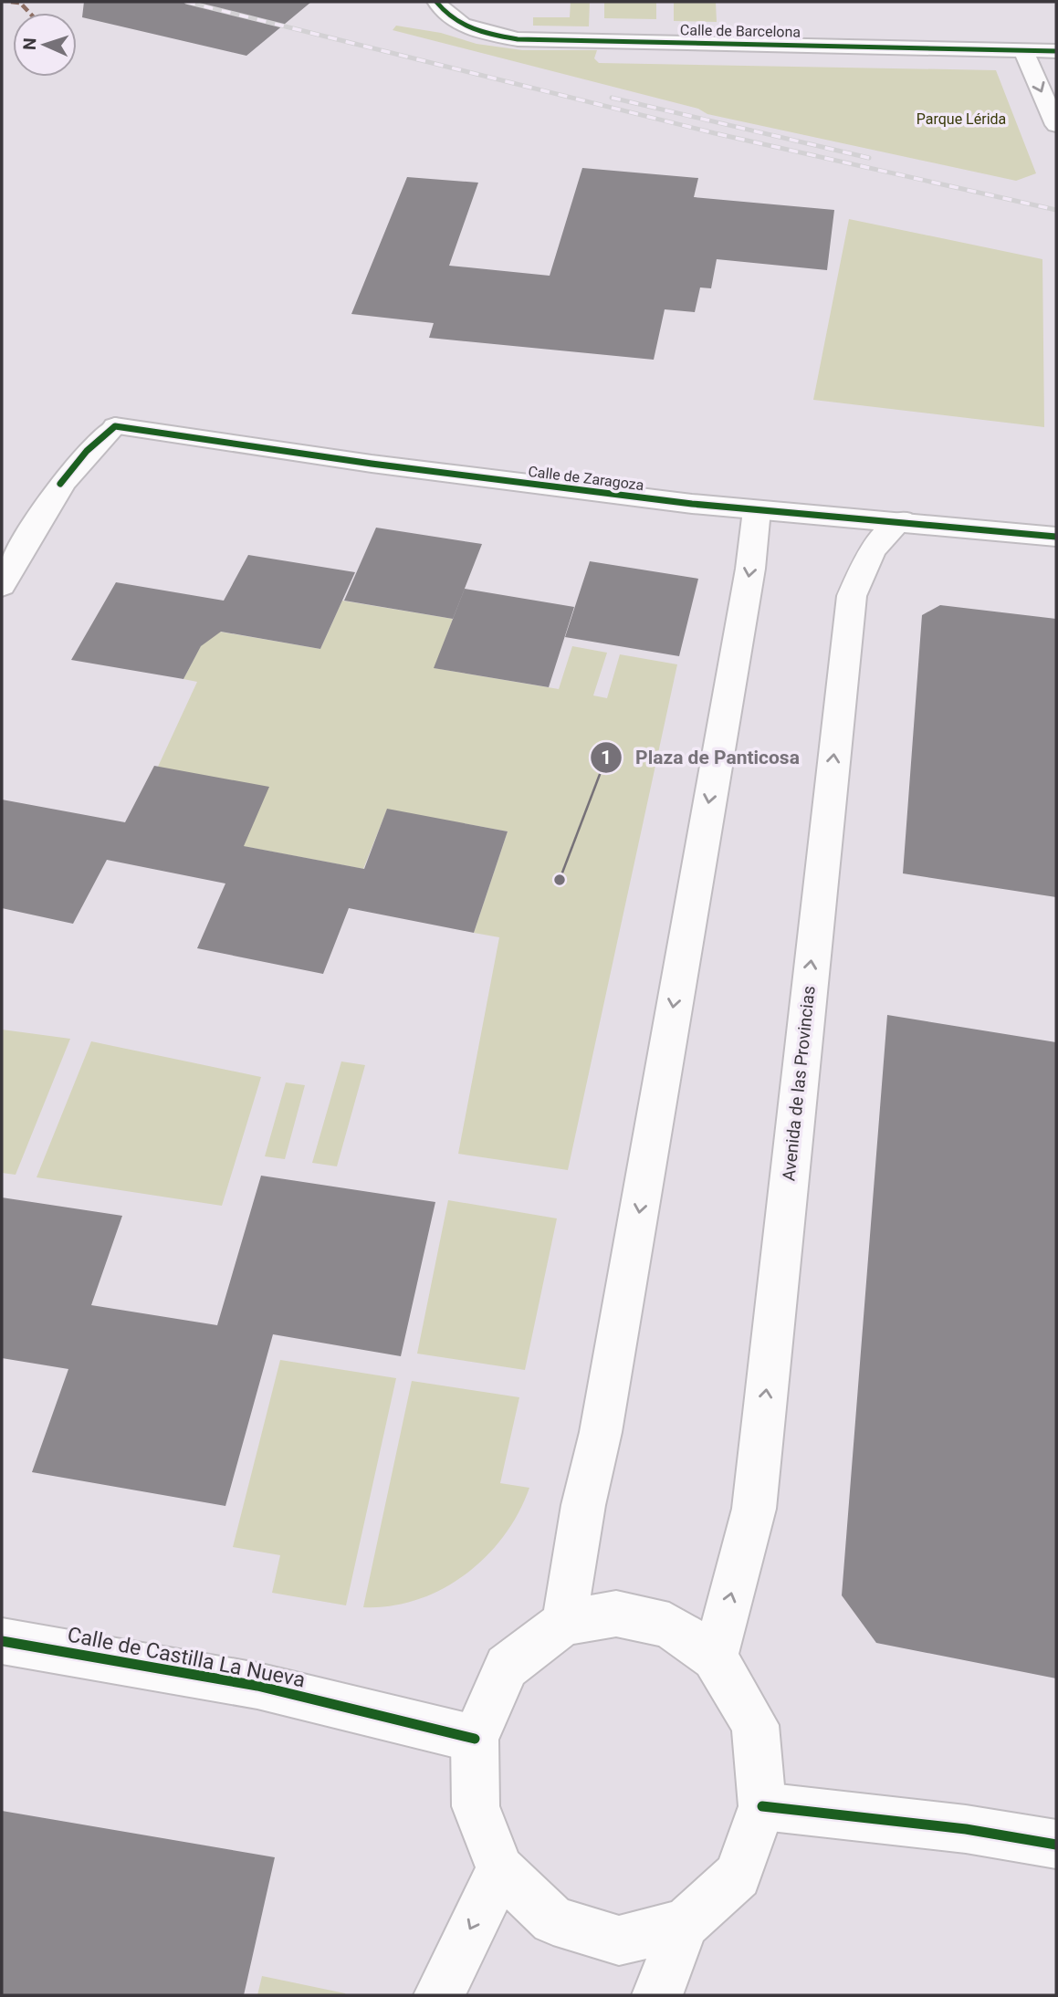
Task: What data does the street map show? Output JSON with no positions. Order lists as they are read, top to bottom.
{
  "streets": {
    "main road": [
      "Calle de Barcelona",
      "Calle de Zaragoza",
      "Avenida de las Provincias",
      "Calle de Castilla La Nueva"
    ]
  },
  "crossings": [
    ["Calle de Zaragoza", "Avenida de las Provincias"]
  ],
  "parks": ["Parque Lérida"],
  "places": ["Plaza de Panticosa"],
  "north": "left"
}
